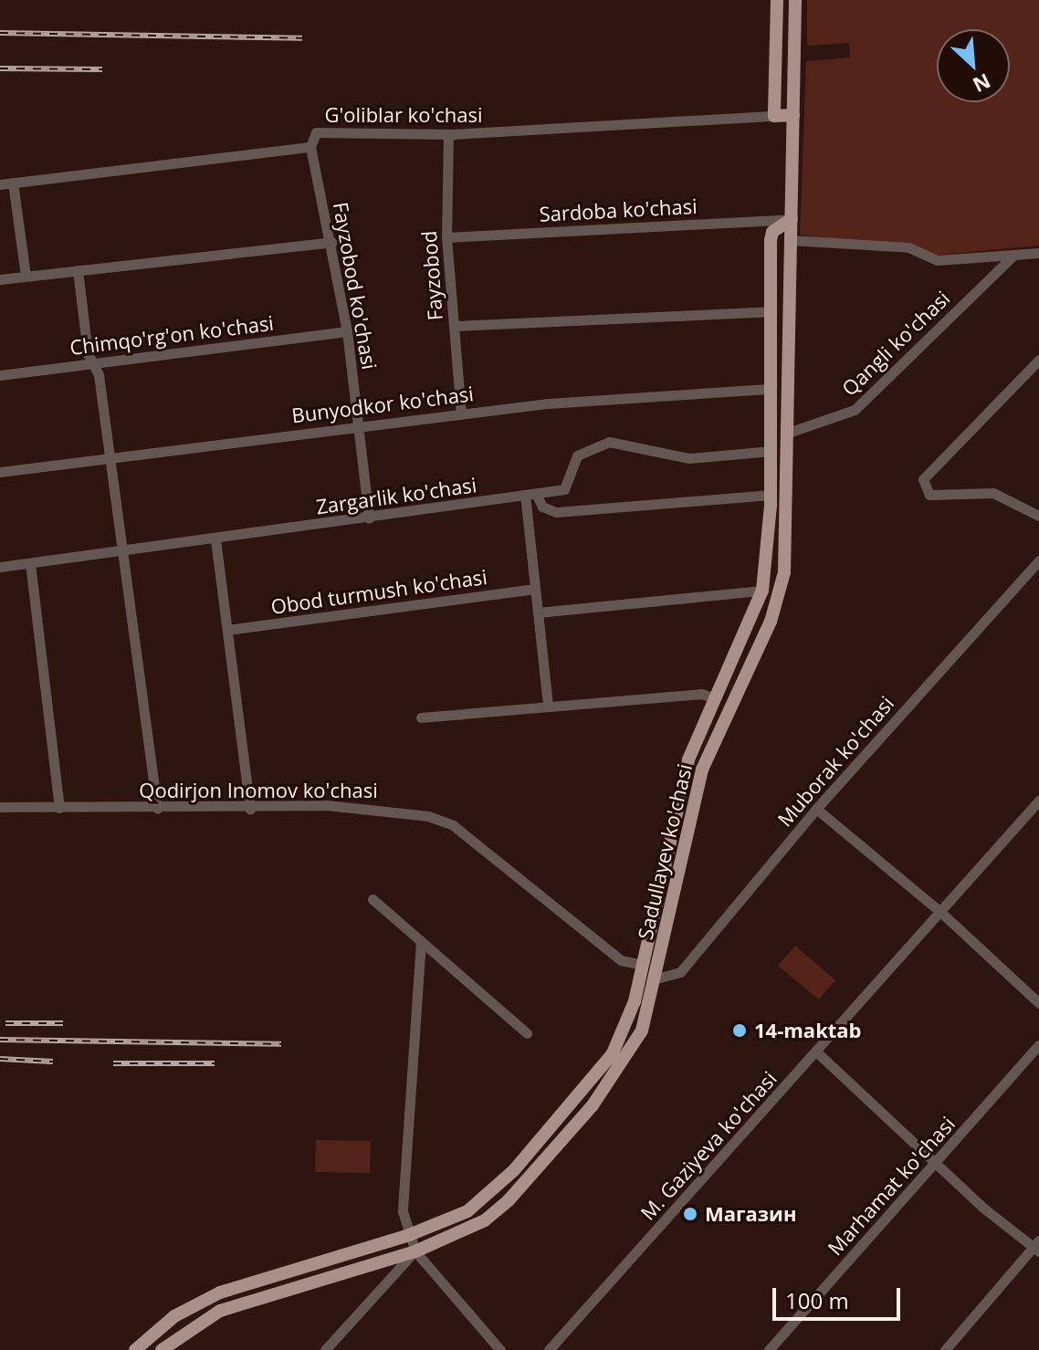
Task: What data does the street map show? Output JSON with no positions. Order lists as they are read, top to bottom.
{
  "streets": {
    "main road": ["Sadullayev ko'chasi"],
    "street": [
      "G'oliblar ko'chasi",
      "Sardoba ko'chasi",
      "Fayzobod",
      "Fayzobod ko'chasi",
      "Chimqo'rg'on ko'chasi",
      "Qangli ko'chasi",
      "Bunyodkor ko'chasi",
      "Zargarlik ko'chasi",
      "Obod turmush ko'chasi",
      "Muborak ko'chasi",
      "Qodirjon Inomov ko'chasi",
      "M. Gaziyeva ko'chasi",
      "Marhamat ko'chasi"
    ]
  },
  "crossings": [
    ["G'oliblar ko'chasi", "Fayzobod"],
    ["G'oliblar ko'chasi", "Fayzobod ko'chasi"],
    ["Sardoba ko'chasi", "Fayzobod"],
    ["Sardoba ko'chasi", "Sadullayev ko'chasi"],
    ["Fayzobod", "Bunyodkor ko'chasi"],
    ["Fayzobod ko'chasi", "Chimqo'rg'on ko'chasi"],
    ["Fayzobod ko'chasi", "Bunyodkor ko'chasi"],
    ["Fayzobod ko'chasi", "Zargarlik ko'chasi"],
    ["Qangli ko'chasi", "Sadullayev ko'chasi"],
    ["Muborak ko'chasi", "Sadullayev ko'chasi"]
  ],
  "places": ["14-maktab", "Магазин"],
  "scale_bar": "100 m",
  "north": "bottom right"
}
